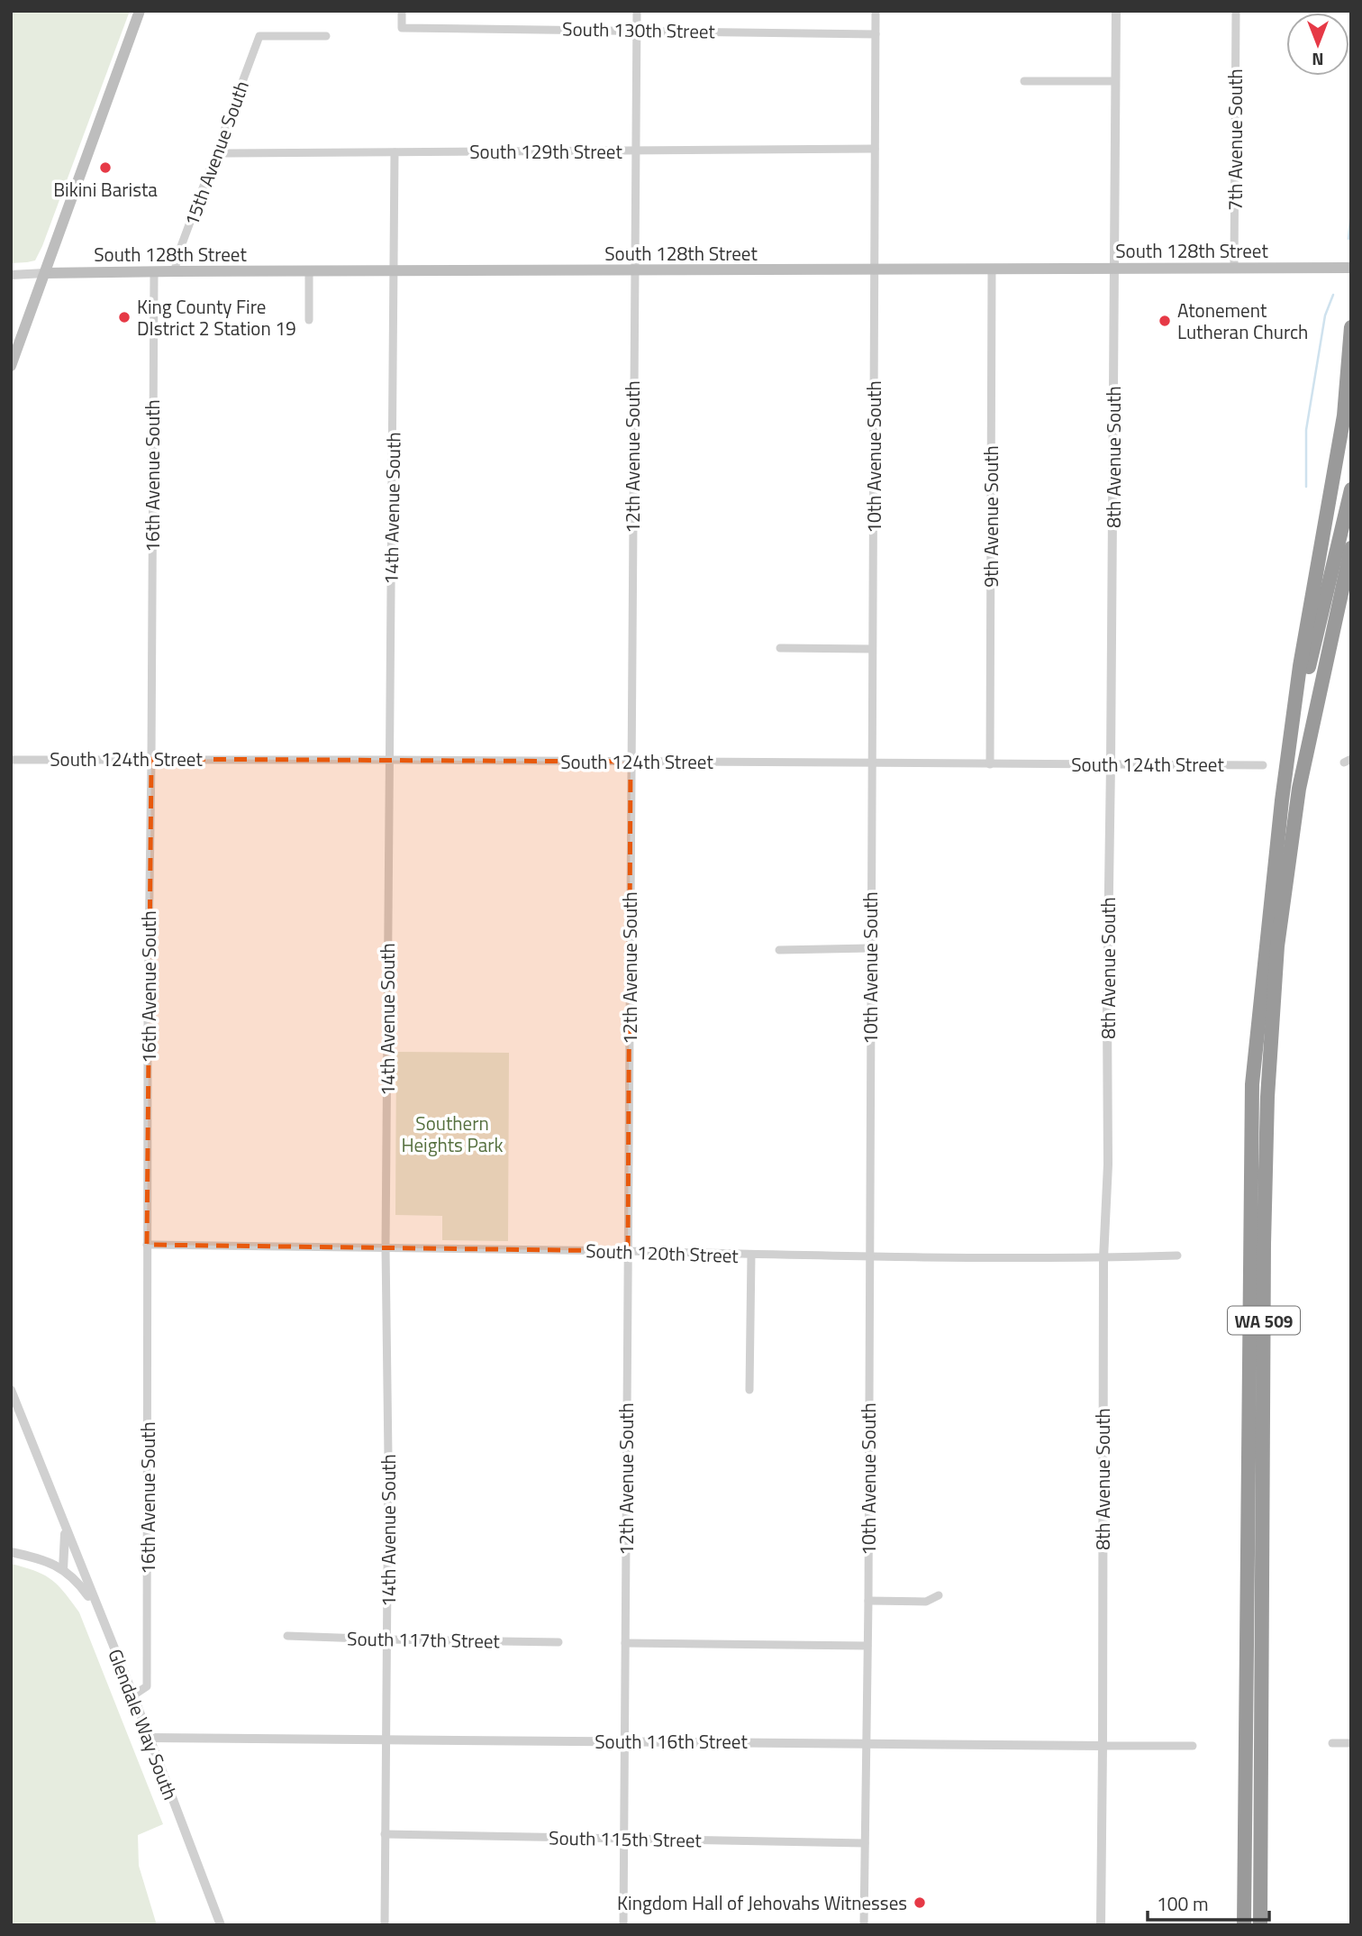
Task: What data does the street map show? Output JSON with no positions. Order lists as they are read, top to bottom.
{
  "streets": {
    "highway": ["WA 509"],
    "main road": ["South 128th Street"],
    "street": [
      "South 130th Street",
      "7th Avenue South",
      "South 129th Street",
      "15th Avenue South",
      "12th Avenue South",
      "10th Avenue South",
      "8th Avenue South",
      "16th Avenue South",
      "14th Avenue South",
      "9th Avenue South",
      "South 124th Street",
      "South 120th Street",
      "South 117th Street",
      "Glendale Way South",
      "South 116th Street",
      "South 115th Street"
    ]
  },
  "crossings": [
    ["South 130th Street", "12th Avenue South"],
    ["South 130th Street", "10th Avenue South"],
    ["7th Avenue South", "South 128th Street"],
    ["South 129th Street", "15th Avenue South"],
    ["South 129th Street", "12th Avenue South"],
    ["South 129th Street", "10th Avenue South"],
    ["South 129th Street", "14th Avenue South"],
    ["15th Avenue South", "South 128th Street"],
    ["South 128th Street", "12th Avenue South"],
    ["South 128th Street", "10th Avenue South"],
    ["South 128th Street", "8th Avenue South"],
    ["South 128th Street", "16th Avenue South"],
    ["South 128th Street", "14th Avenue South"],
    ["South 128th Street", "9th Avenue South"],
    ["12th Avenue South", "South 124th Street"],
    ["12th Avenue South", "South 120th Street"],
    ["12th Avenue South", "South 116th Street"],
    ["12th Avenue South", "South 115th Street"],
    ["10th Avenue South", "South 124th Street"],
    ["10th Avenue South", "South 120th Street"],
    ["10th Avenue South", "South 116th Street"],
    ["10th Avenue South", "South 115th Street"],
    ["8th Avenue South", "South 124th Street"],
    ["8th Avenue South", "South 120th Street"],
    ["8th Avenue South", "South 116th Street"],
    ["16th Avenue South", "South 124th Street"],
    ["16th Avenue South", "South 120th Street"],
    ["16th Avenue South", "Glendale Way South"],
    ["14th Avenue South", "South 124th Street"],
    ["14th Avenue South", "South 120th Street"],
    ["14th Avenue South", "South 117th Street"],
    ["14th Avenue South", "South 116th Street"],
    ["14th Avenue South", "South 115th Street"],
    ["9th Avenue South", "South 124th Street"],
    ["Glendale Way South", "South 116th Street"]
  ],
  "parks": ["Southern Heights Park"],
  "places": [
    "Bikini Barista",
    "King County Fire DIstrict 2 Station 19",
    "Atonement Lutheran Church",
    "Kingdom Hall of Jehovahs Witnesses"
  ],
  "scale_bar": "100 m",
  "north": "bottom"
}
